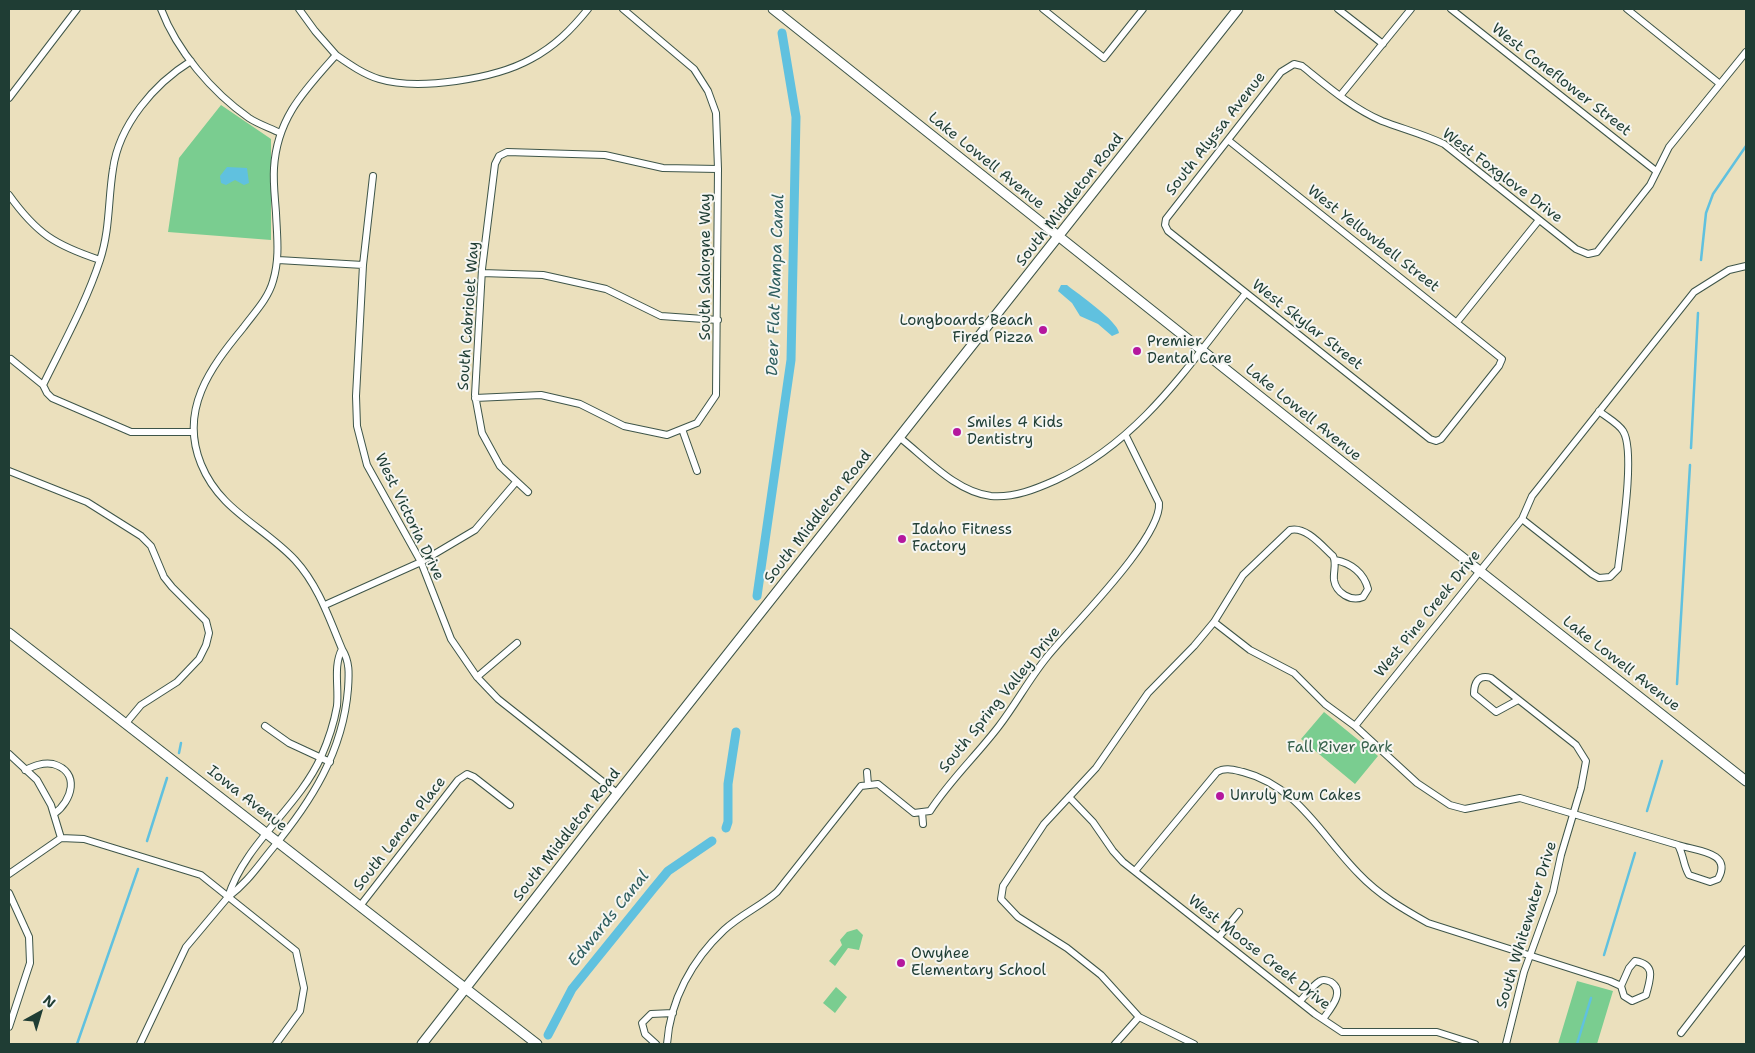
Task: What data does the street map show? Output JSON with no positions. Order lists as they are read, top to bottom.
{
  "streets": {
    "main road": ["Lake Lowell Avenue", "South Middleton Road", "Iowa Avenue"],
    "street": [
      "West Coneflower Street",
      "South Alyssa Avenue",
      "West Foxglove Drive",
      "West Yellowbell Street",
      "South Salorgne Way",
      "South Cabriolet Way",
      "West Skylar Street",
      "West Victoria Drive",
      "West Pine Creek Drive",
      "South Spring Valley Drive",
      "South Lenora Place",
      "South Whitewater Drive",
      "West Moose Creek Drive"
    ]
  },
  "crossings": [
    ["West Coneflower Street", "West Foxglove Drive"],
    ["South Alyssa Avenue", "West Foxglove Drive"],
    ["South Alyssa Avenue", "West Yellowbell Street"],
    ["South Alyssa Avenue", "West Skylar Street"],
    ["Lake Lowell Avenue", "South Middleton Road"],
    ["Lake Lowell Avenue", "West Pine Creek Drive"],
    ["South Middleton Road", "West Victoria Drive"],
    ["South Middleton Road", "Iowa Avenue"],
    ["West Yellowbell Street", "West Skylar Street"],
    ["South Salorgne Way", "South Cabriolet Way"],
    ["Iowa Avenue", "South Lenora Place"]
  ],
  "water": ["Deer Flat Nampa Canal", "Edwards Canal"],
  "parks": ["Fall River Park"],
  "places": [
    "Longboards Beach Fired Pizza",
    "Premier Dental Care",
    "Smiles 4 Kids Dentistry",
    "Idaho Fitness Factory",
    "Unruly Rum Cakes",
    "Owyhee Elementary School"
  ],
  "north": "top right"
}
